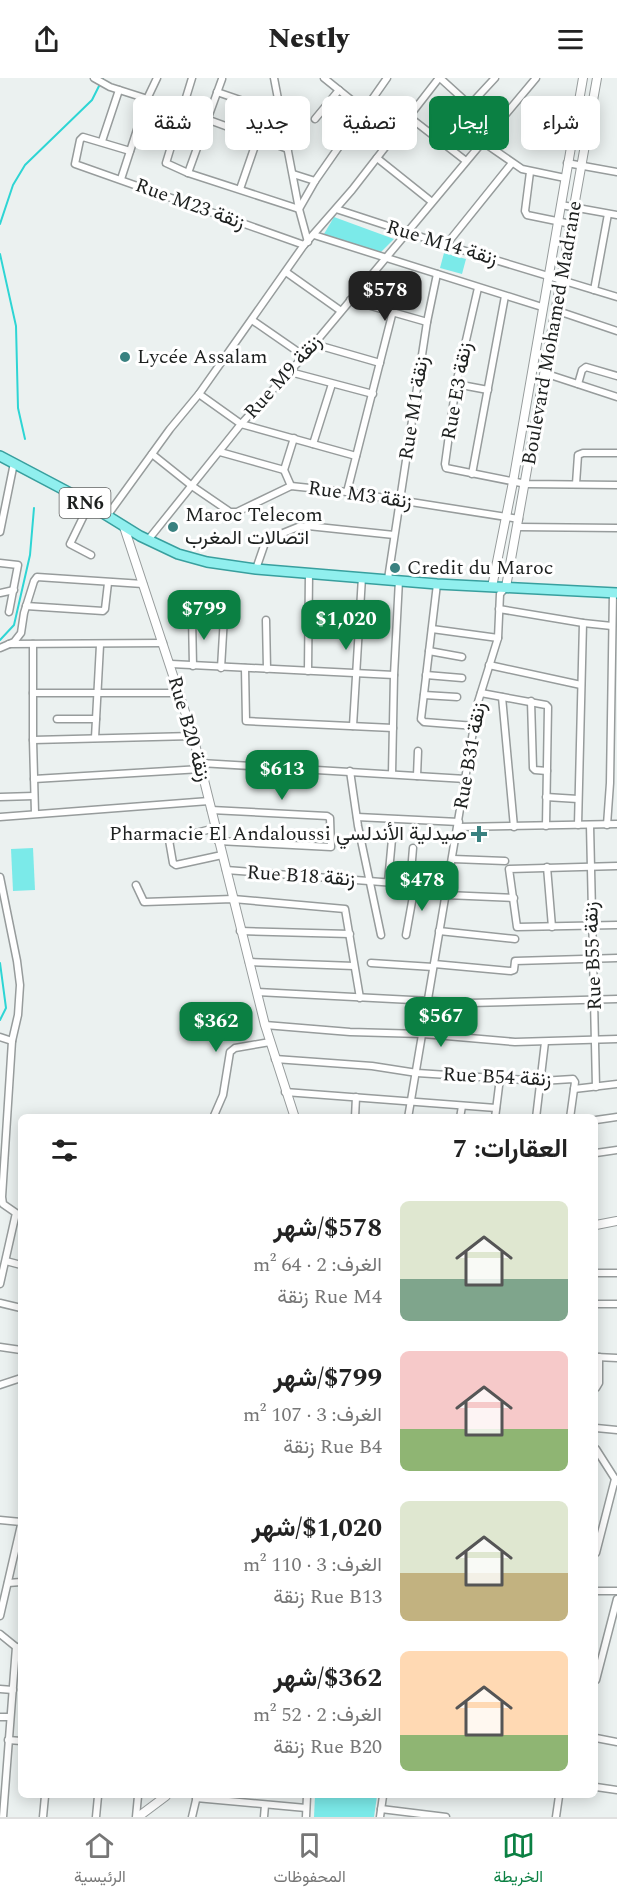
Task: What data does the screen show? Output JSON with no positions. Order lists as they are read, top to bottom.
{
  "streets": {
    "main road": ["RN6"],
    "street": [
      "Rue M23 زنقة",
      "Rue M14 زنقة",
      "Boulevard Mohamed Madrane",
      "Rue M9 زنقة",
      "Rue E3 زنقة",
      "Rue M1 زنقة",
      "Rue M3 زنقة",
      "Rue B20 زنقة",
      "Rue B31 زنقة",
      "Rue B18 زنقة",
      "Rue B55 زنقة",
      "Rue B54 زنقة"
    ]
  },
  "crossings": [
    ["Rue M14 زنقة", "Boulevard Mohamed Madrane"],
    ["Rue M14 زنقة", "Rue M9 زنقة"],
    ["Boulevard Mohamed Madrane", "Rue E3 زنقة"],
    ["Boulevard Mohamed Madrane", "Rue M3 زنقة"],
    ["Boulevard Mohamed Madrane", "RN6"],
    ["Boulevard Mohamed Madrane", "Rue B31 زنقة"],
    ["Rue M9 زنقة", "Rue M3 زنقة"],
    ["Rue M9 زنقة", "RN6"],
    ["Rue M1 زنقة", "Rue M3 زنقة"],
    ["Rue M1 زنقة", "RN6"],
    ["RN6", "Rue B20 زنقة"],
    ["RN6", "Rue B31 زنقة"],
    ["Rue B20 زنقة", "Rue B18 زنقة"],
    ["Rue B20 زنقة", "Rue B54 زنقة"],
    ["Rue B31 زنقة", "Rue B18 زنقة"],
    ["Rue B31 زنقة", "Rue B54 زنقة"],
    ["Rue B55 زنقة", "Rue B54 زنقة"]
  ],
  "places": {
    "other": ["Lycée Assalam", "Maroc Telecom اتصالات المغرب", "Credit du Maroc"],
    "health": ["Pharmacie El Andaloussi صيدلية الأندلسي"]
  },
  "page": {
    "header": "Nestly",
    "chip": [
      "شراء",
      "إيجار",
      "تصفية",
      "جديد",
      "شقة"
    ],
    "price": [
      "$578",
      "$799",
      "$1,020",
      "$613",
      "$478",
      "$567",
      "$362"
    ],
    "heading": "العقارات: 7",
    "list": [
      {
        "name": "$578/شهر",
        "note": "الغرف: 2 · 64 m² · Rue M4 زنقة"
      },
      {
        "name": "$799/شهر",
        "note": "الغرف: 3 · 107 m² · Rue B4 زنقة"
      },
      {
        "name": "$1,020/شهر",
        "note": "الغرف: 3 · 110 m² · Rue B13 زنقة"
      },
      {
        "name": "$362/شهر",
        "note": "الغرف: 2 · 52 m² · Rue B20 زنقة"
      }
    ],
    "tabs": ["الخريطة", "المحفوظات", "الرئيسية"]
  }
}
